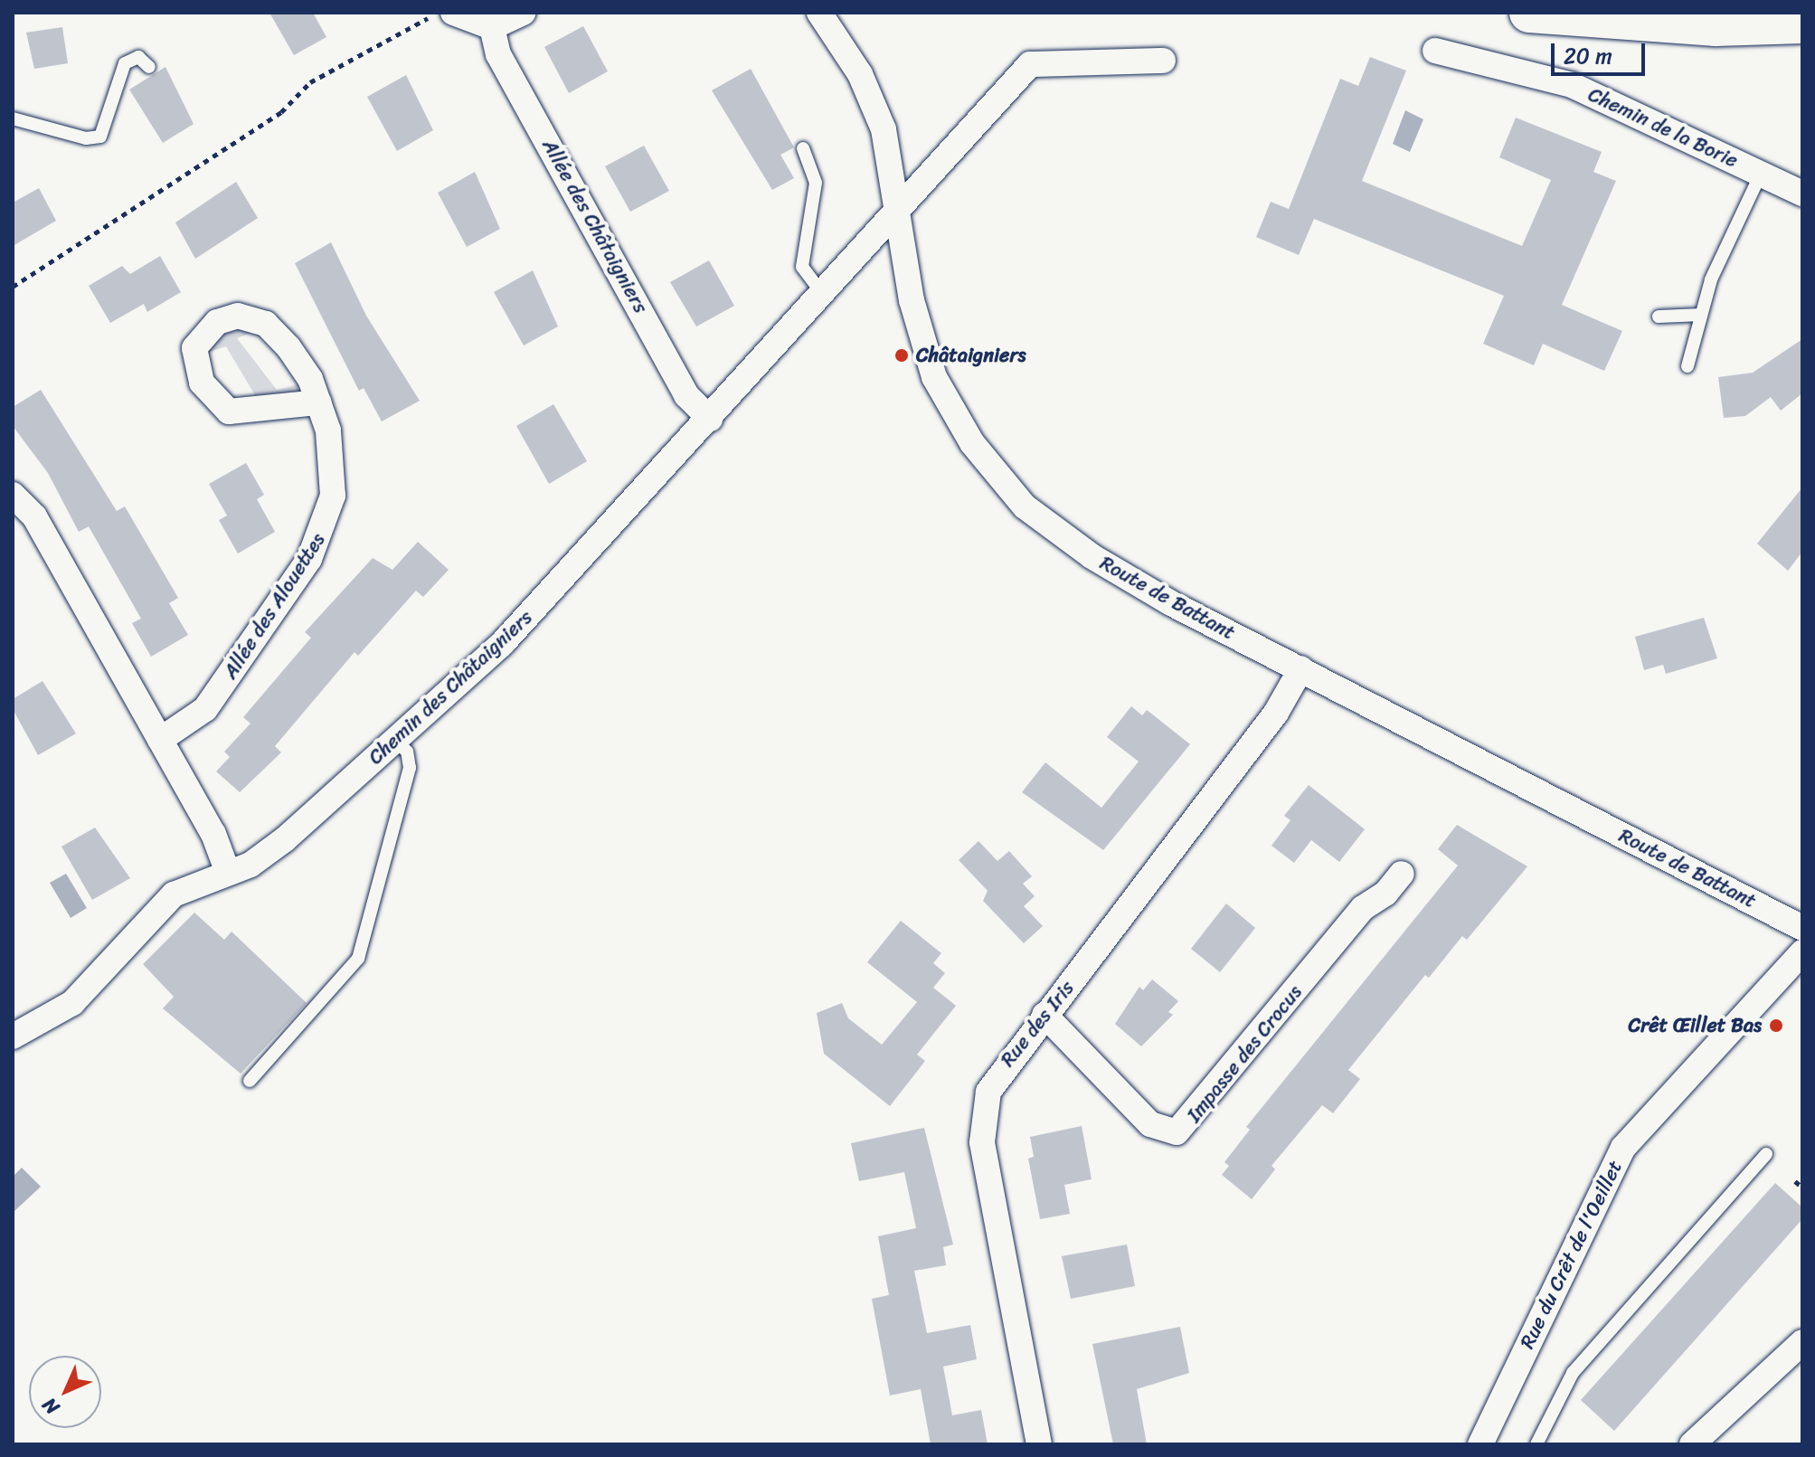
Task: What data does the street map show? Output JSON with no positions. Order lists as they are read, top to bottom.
{
  "streets": {
    "street": [
      "Chemin de la Borie",
      "Allée des Châtaigniers",
      "Route de Battant",
      "Allée des Alouettes",
      "Chemin des Châtaigniers",
      "Rue des Iris",
      "Impasse des Crocus",
      "Rue du Crêt de l'Oeillet"
    ]
  },
  "crossings": [
    ["Allée des Châtaigniers", "Chemin des Châtaigniers"],
    ["Route de Battant", "Chemin des Châtaigniers"],
    ["Route de Battant", "Rue des Iris"],
    ["Rue des Iris", "Impasse des Crocus"]
  ],
  "places": ["Châtaigniers", "Crêt Œillet Bas"],
  "scale_bar": "20 m",
  "north": "bottom left"
}
